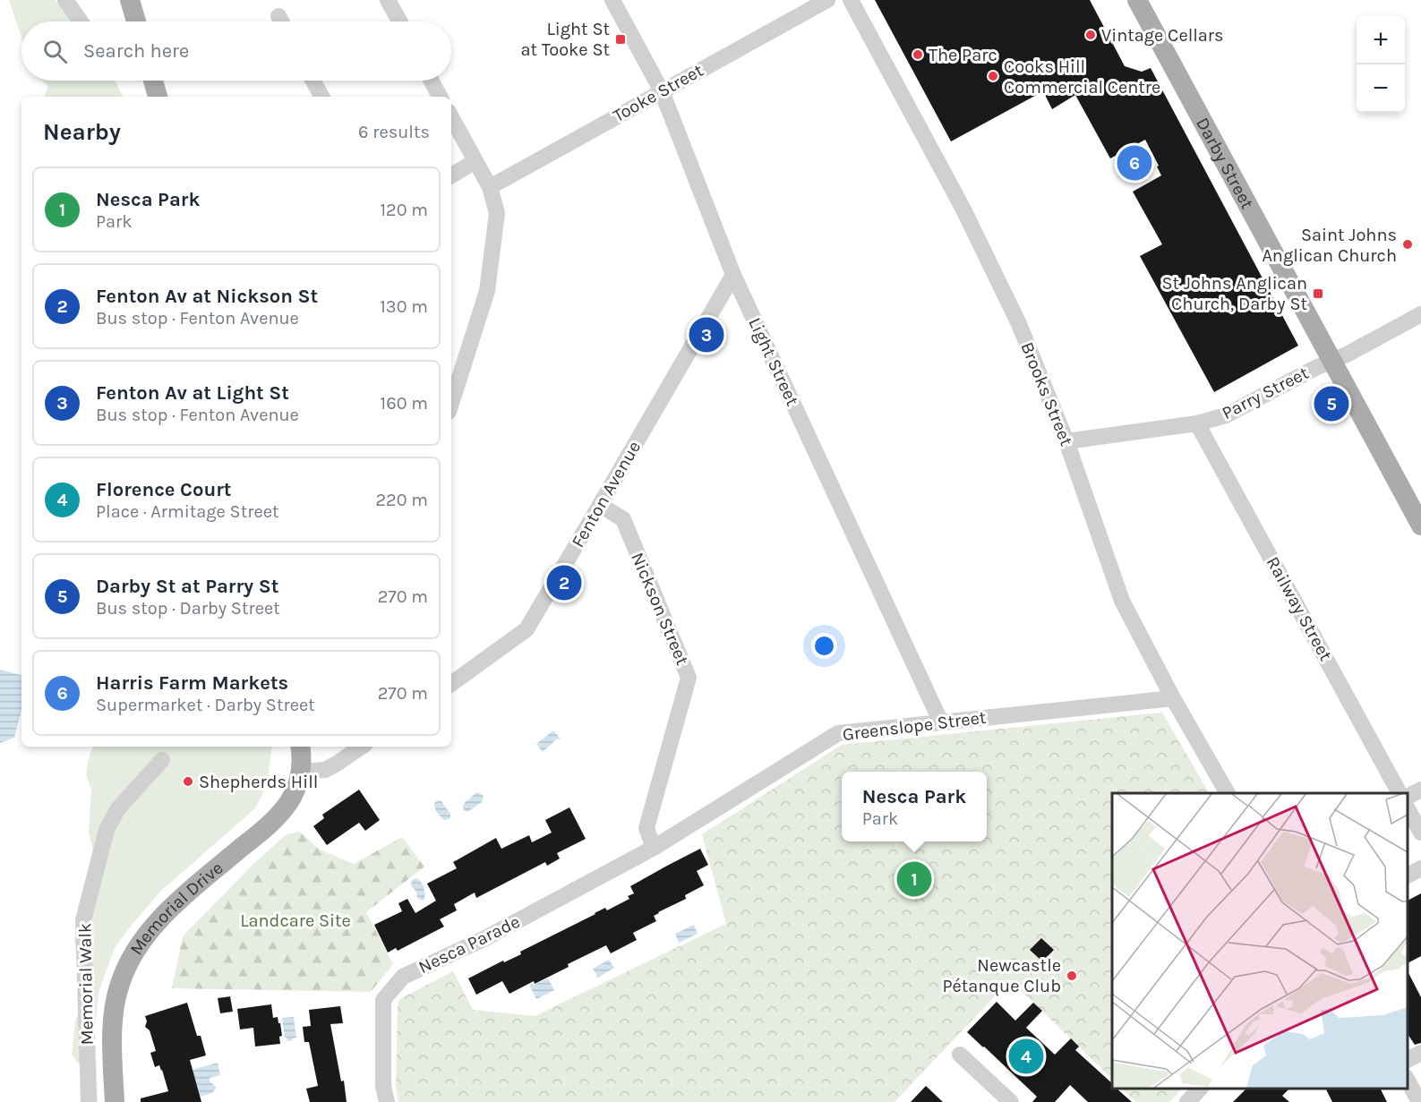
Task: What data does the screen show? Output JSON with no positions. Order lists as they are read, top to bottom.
{
  "streets": {
    "main road": ["Darby Street", "Memorial Drive"],
    "street": [
      "Tooke Street",
      "Light Street",
      "Parry Street",
      "Brooks Street",
      "Fenton Avenue",
      "Nickson Street",
      "Railway Street",
      "Greenslope Street",
      "Nesca Parade",
      "Memorial Walk"
    ]
  },
  "crossings": [
    ["Tooke Street", "Light Street"],
    ["Darby Street", "Parry Street"],
    ["Light Street", "Fenton Avenue"],
    ["Light Street", "Greenslope Street"],
    ["Parry Street", "Brooks Street"],
    ["Parry Street", "Railway Street"],
    ["Brooks Street", "Greenslope Street"],
    ["Fenton Avenue", "Nickson Street"],
    ["Nickson Street", "Greenslope Street"],
    ["Nickson Street", "Nesca Parade"],
    ["Greenslope Street", "Nesca Parade"]
  ],
  "parks": ["Landcare Site"],
  "places": {
    "other": [
      "Vintage Cellars",
      "The Parc",
      "Cooks Hill Commercial Centre",
      "Saint Johns Anglican Church",
      "Shepherds Hill",
      "Newcastle Pétanque Club"
    ],
    "transit": ["Light St at Tooke St", "St Johns Anglican Church, Darby St"]
  },
  "page": {
    "map_buttons": ["+", "−"],
    "search": "Search here",
    "heading": ["Nearby", "6 results"],
    "pins": [
      "6",
      "3",
      "5",
      "2",
      "1",
      "4"
    ],
    "list": [
      {
        "mark": "1",
        "name": "Nesca Park",
        "note": "Park",
        "value": "120 m"
      },
      {
        "mark": "2",
        "name": "Fenton Av at Nickson St",
        "note": "Bus stop · Fenton Avenue",
        "value": "130 m"
      },
      {
        "mark": "3",
        "name": "Fenton Av at Light St",
        "note": "Bus stop · Fenton Avenue",
        "value": "160 m"
      },
      {
        "mark": "4",
        "name": "Florence Court",
        "note": "Place · Armitage Street",
        "value": "220 m"
      },
      {
        "mark": "5",
        "name": "Darby St at Parry St",
        "note": "Bus stop · Darby Street",
        "value": "270 m"
      },
      {
        "mark": "6",
        "name": "Harris Farm Markets",
        "note": "Supermarket · Darby Street",
        "value": "270 m"
      }
    ],
    "popup": ["Nesca Park", "Park"]
  }
}
